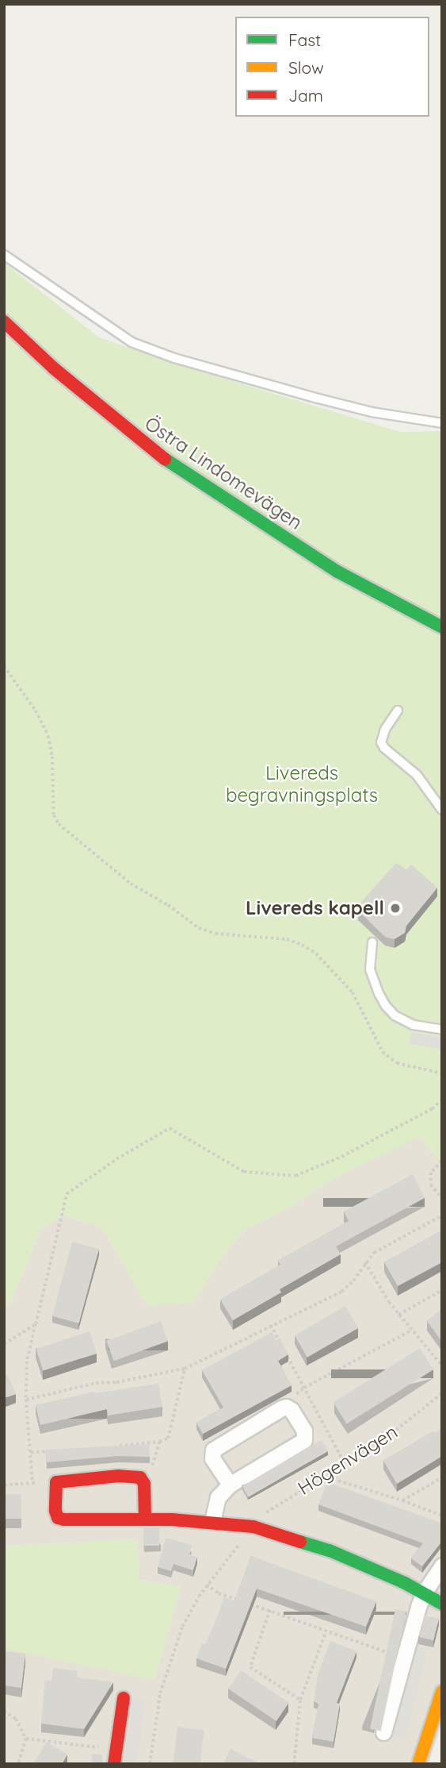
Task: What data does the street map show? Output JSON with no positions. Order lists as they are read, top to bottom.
{
  "streets": {
    "street": ["Östra Lindomevägen", "Högenvägen"]
  },
  "parks": ["Livereds begravningsplats"],
  "places": ["Livereds kapell"],
  "legend": ["Fast", "Slow", "Jam"]
}
